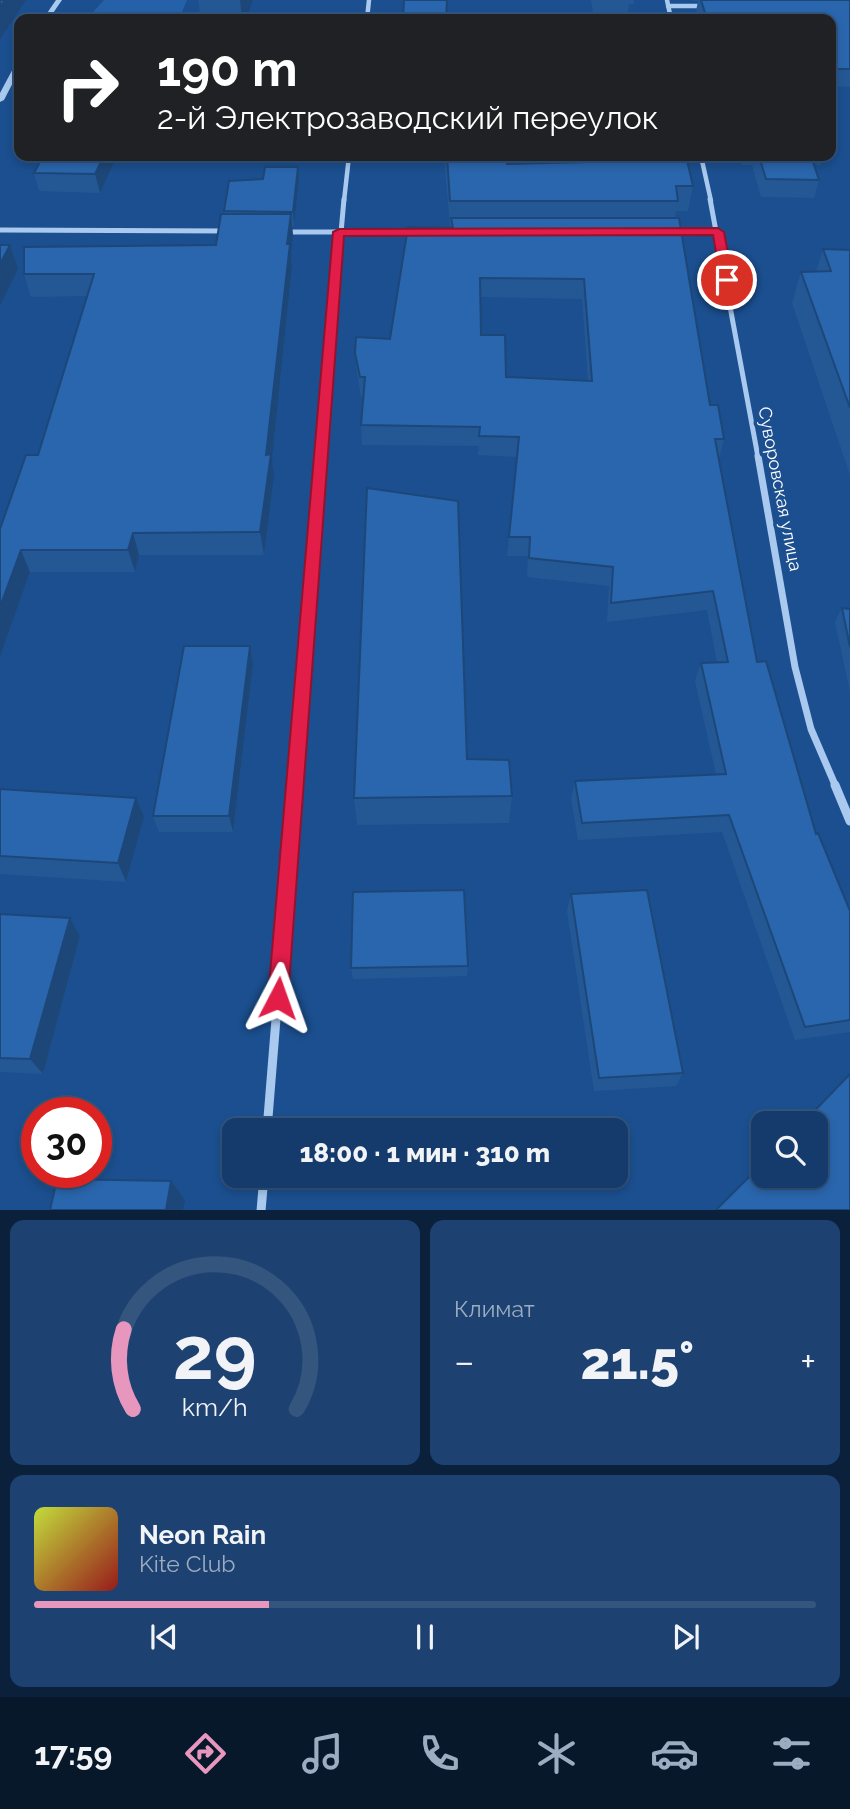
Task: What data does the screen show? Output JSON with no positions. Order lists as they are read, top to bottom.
{
  "streets": {
    "street": ["Суворовская улица"]
  },
  "page": {
    "turn": ["190 m", "2-й Электрозаводский переулок"],
    "limit": "30",
    "trip": "18:00 · 1 мин · 310 m",
    "tile": "Климат",
    "heat": ["−", "21.5°", "+"],
    "song": ["Neon Rain", "Kite Club"],
    "tabs": "17:59",
    "gauge": ["29", "km/h"]
  }
}
